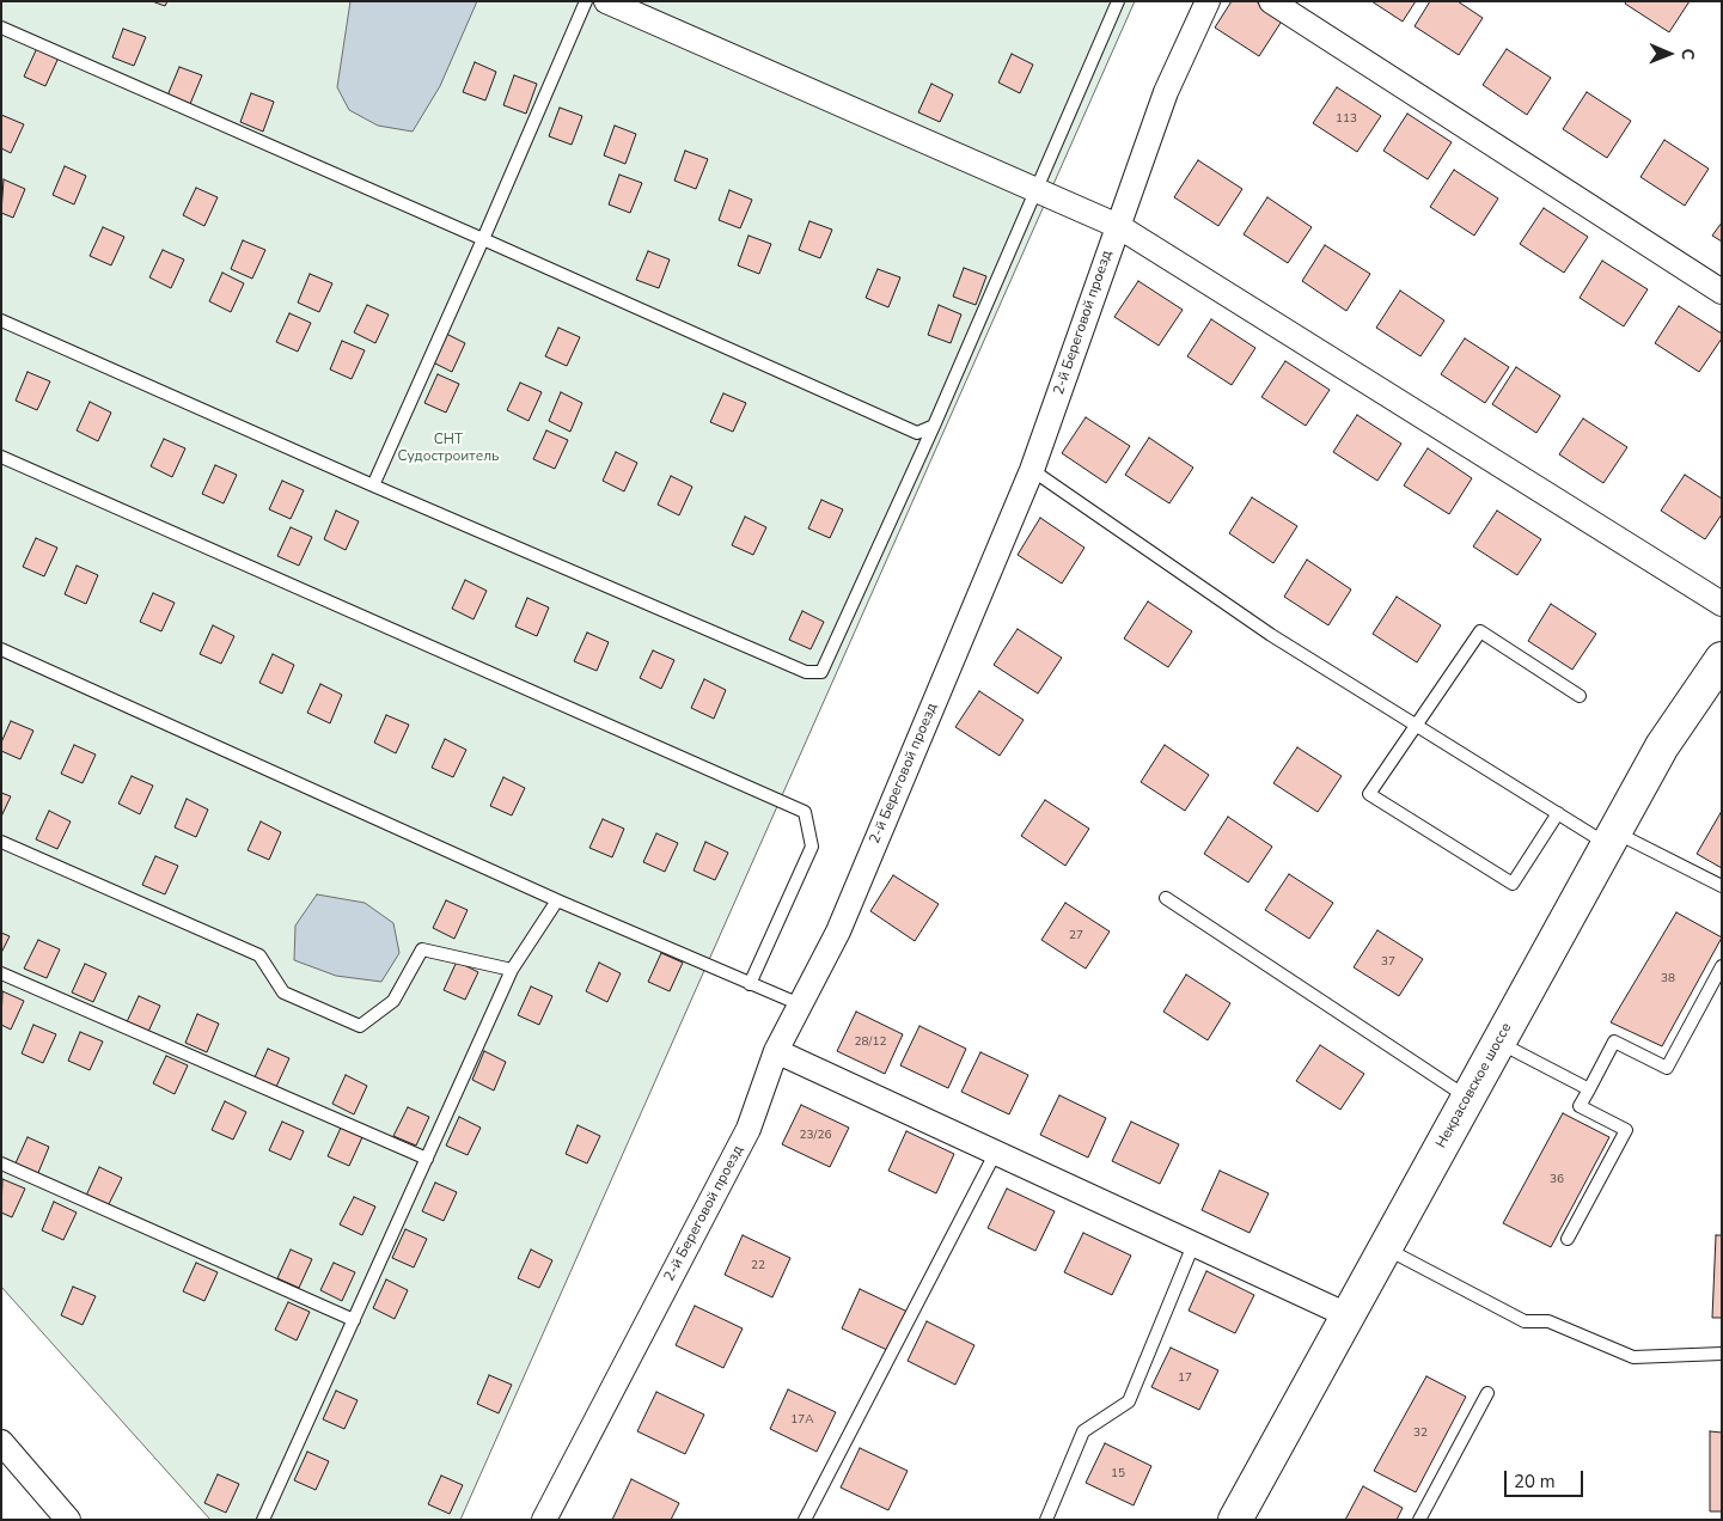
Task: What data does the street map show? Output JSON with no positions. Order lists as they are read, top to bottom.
{
  "streets": {
    "main road": ["Некрасовское шоссе"],
    "street": ["2-й Береговой проезд"]
  },
  "parks": ["СНТ Судостроитель"],
  "house_numbers": [
    "113",
    "27",
    "37",
    "38",
    "28/12",
    "23/26",
    "36",
    "22",
    "17",
    "17А",
    "32",
    "15"
  ],
  "scale_bar": "20 m",
  "north": "right"
}
